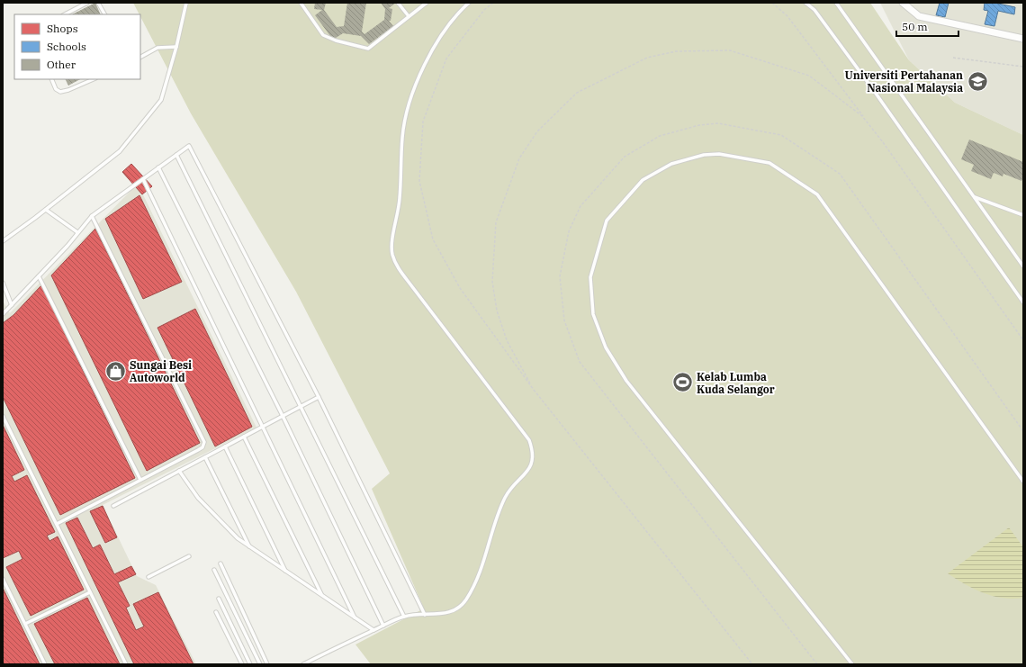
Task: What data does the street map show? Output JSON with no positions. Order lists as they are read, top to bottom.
{
  "places": {
    "school or university": ["Universiti Pertahanan Nasional Malaysia"],
    "shop": ["Sungai Besi Autoworld"],
    "sports": ["Kelab Lumba Kuda Selangor"]
  },
  "legend": ["Shops", "Schools", "Other"],
  "scale_bar": "50 m"
}
